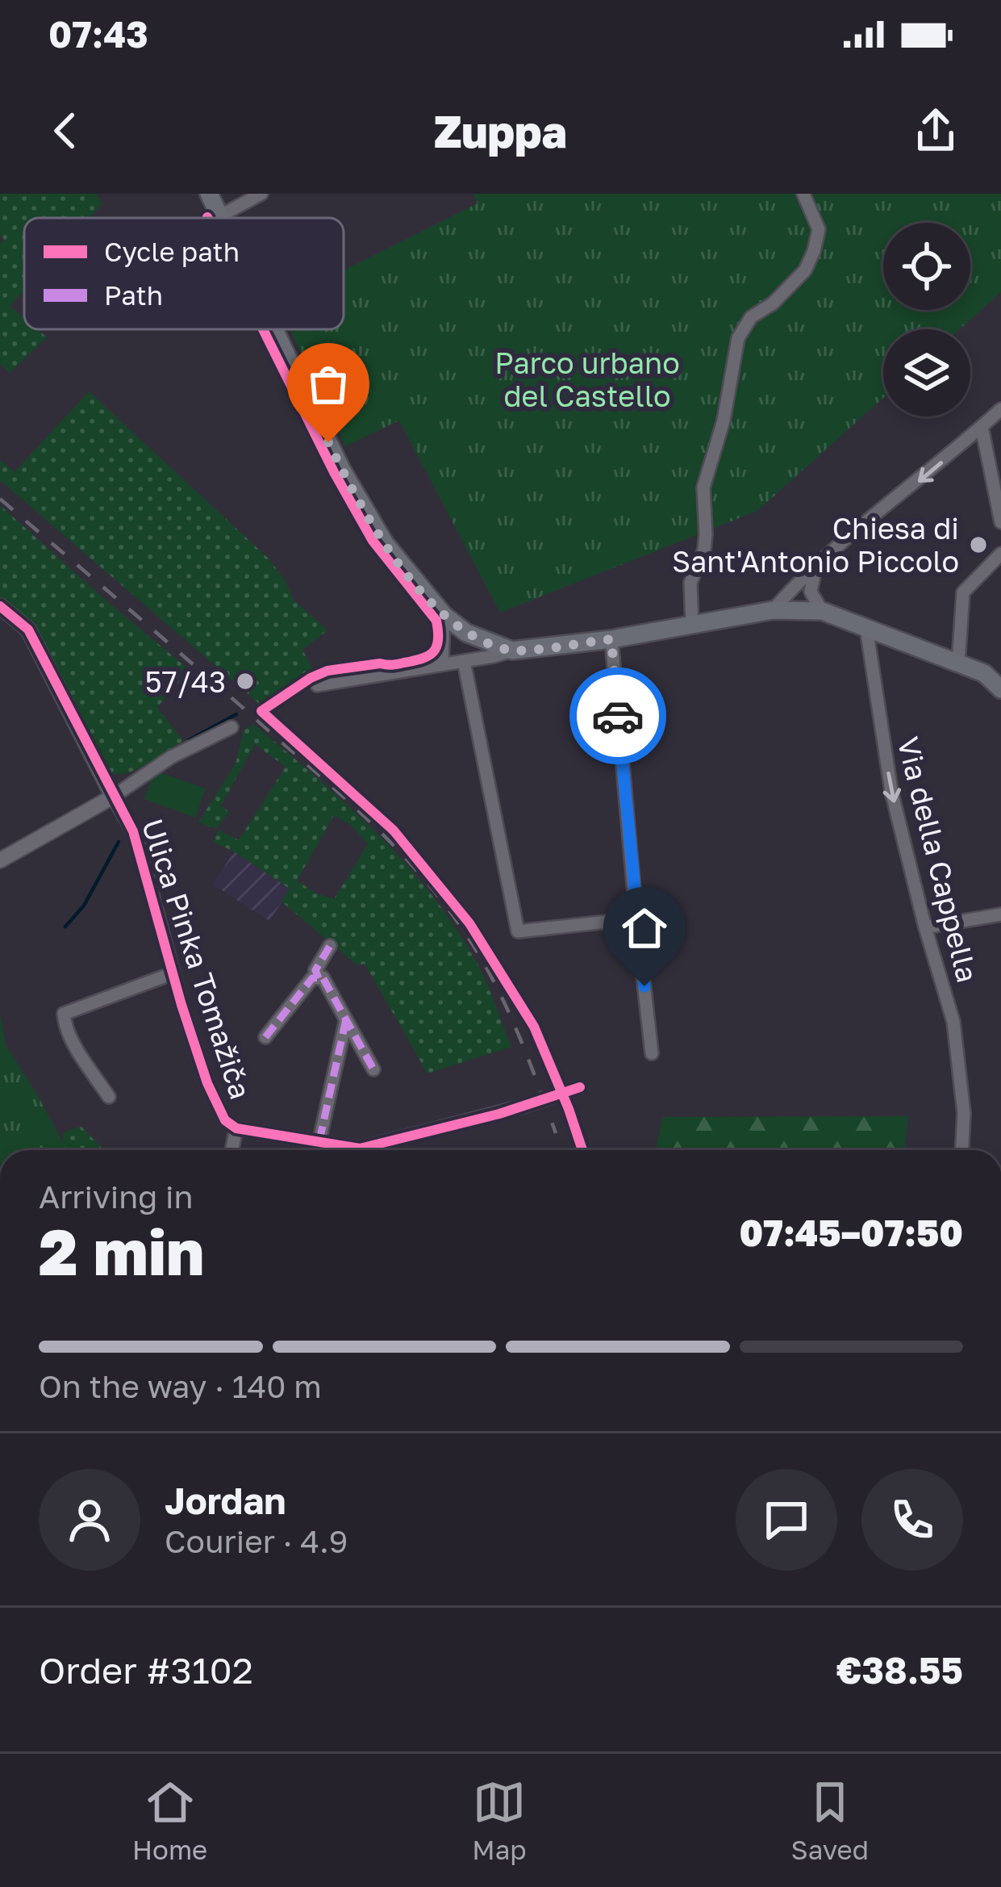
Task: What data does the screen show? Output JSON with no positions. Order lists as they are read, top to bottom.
{
  "streets": {
    "street": ["Via della Cappella", "Ulica Pinka Tomažiča"]
  },
  "one_way": ["Via della Cappella"],
  "parks": ["Parco urbano del Castello"],
  "places": ["Chiesa di Sant'Antonio Piccolo", "57/43"],
  "legend": ["Cycle path", "Path"],
  "page": {
    "status": "07:43",
    "header": "Zuppa",
    "heading": ["2 min", "Arriving in", "07:45–07:50"],
    "panel": [
      "Jordan",
      "Courier · 4.9",
      "Order #3102",
      "€38.55"
    ],
    "bar": "On the way · 140 m",
    "tabs": ["Home", "Map", "Saved"]
  }
}
